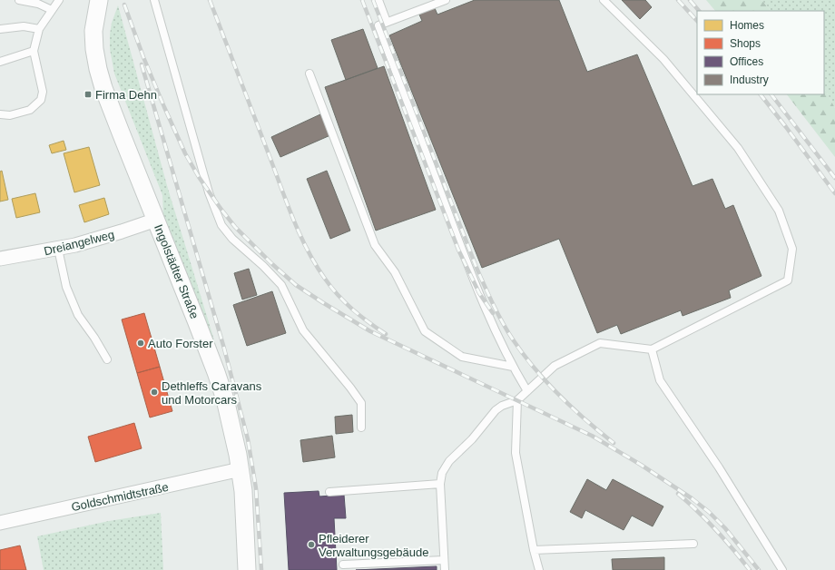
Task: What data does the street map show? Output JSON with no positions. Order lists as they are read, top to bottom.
{
  "streets": {
    "street": ["Dreiangelweg", "Ingolstädter Straße", "Goldschmidtstraße"]
  },
  "crossings": [
    ["Dreiangelweg", "Ingolstädter Straße"],
    ["Ingolstädter Straße", "Goldschmidtstraße"]
  ],
  "places": {
    "transit": ["Firma Dehn"],
    "other": ["Auto Forster", "Dethleffs Caravans und Motorcars", "Pfleiderer Verwaltungsgebäude"]
  },
  "legend": [
    "Homes",
    "Shops",
    "Offices",
    "Industry"
  ]
}
